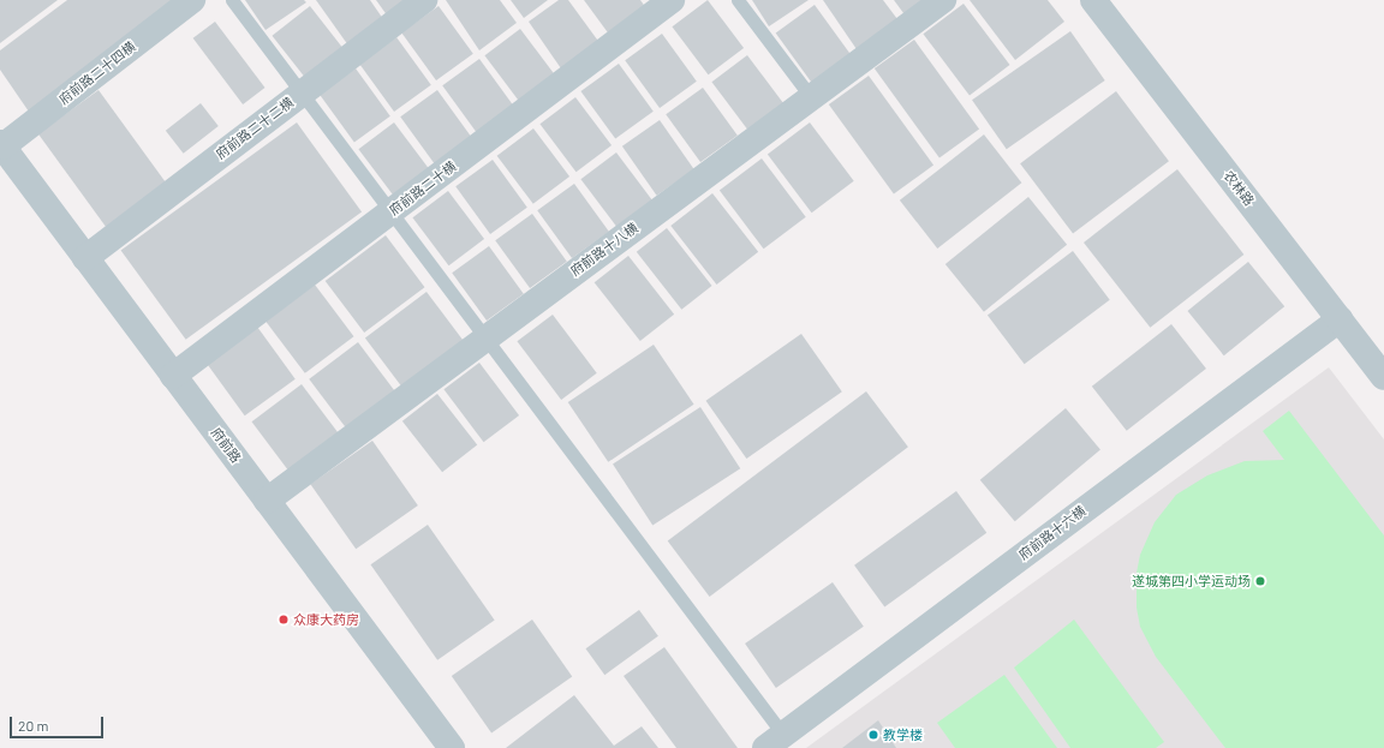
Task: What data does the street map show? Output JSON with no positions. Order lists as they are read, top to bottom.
{
  "streets": {
    "street": [
      "府前路二十四横",
      "府前路二十二横",
      "府前路二十横",
      "农林路",
      "府前路十八横",
      "府前路",
      "府前路十六横"
    ]
  },
  "crossings": [
    ["府前路二十四横", "府前路"],
    ["府前路二十二横", "府前路"],
    ["府前路二十横", "府前路"],
    ["农林路", "府前路十六横"],
    ["府前路十八横", "府前路"]
  ],
  "places": ["遂城第四小学运动场", "众康大药房", "教学楼"],
  "scale_bar": "20 m"
}
